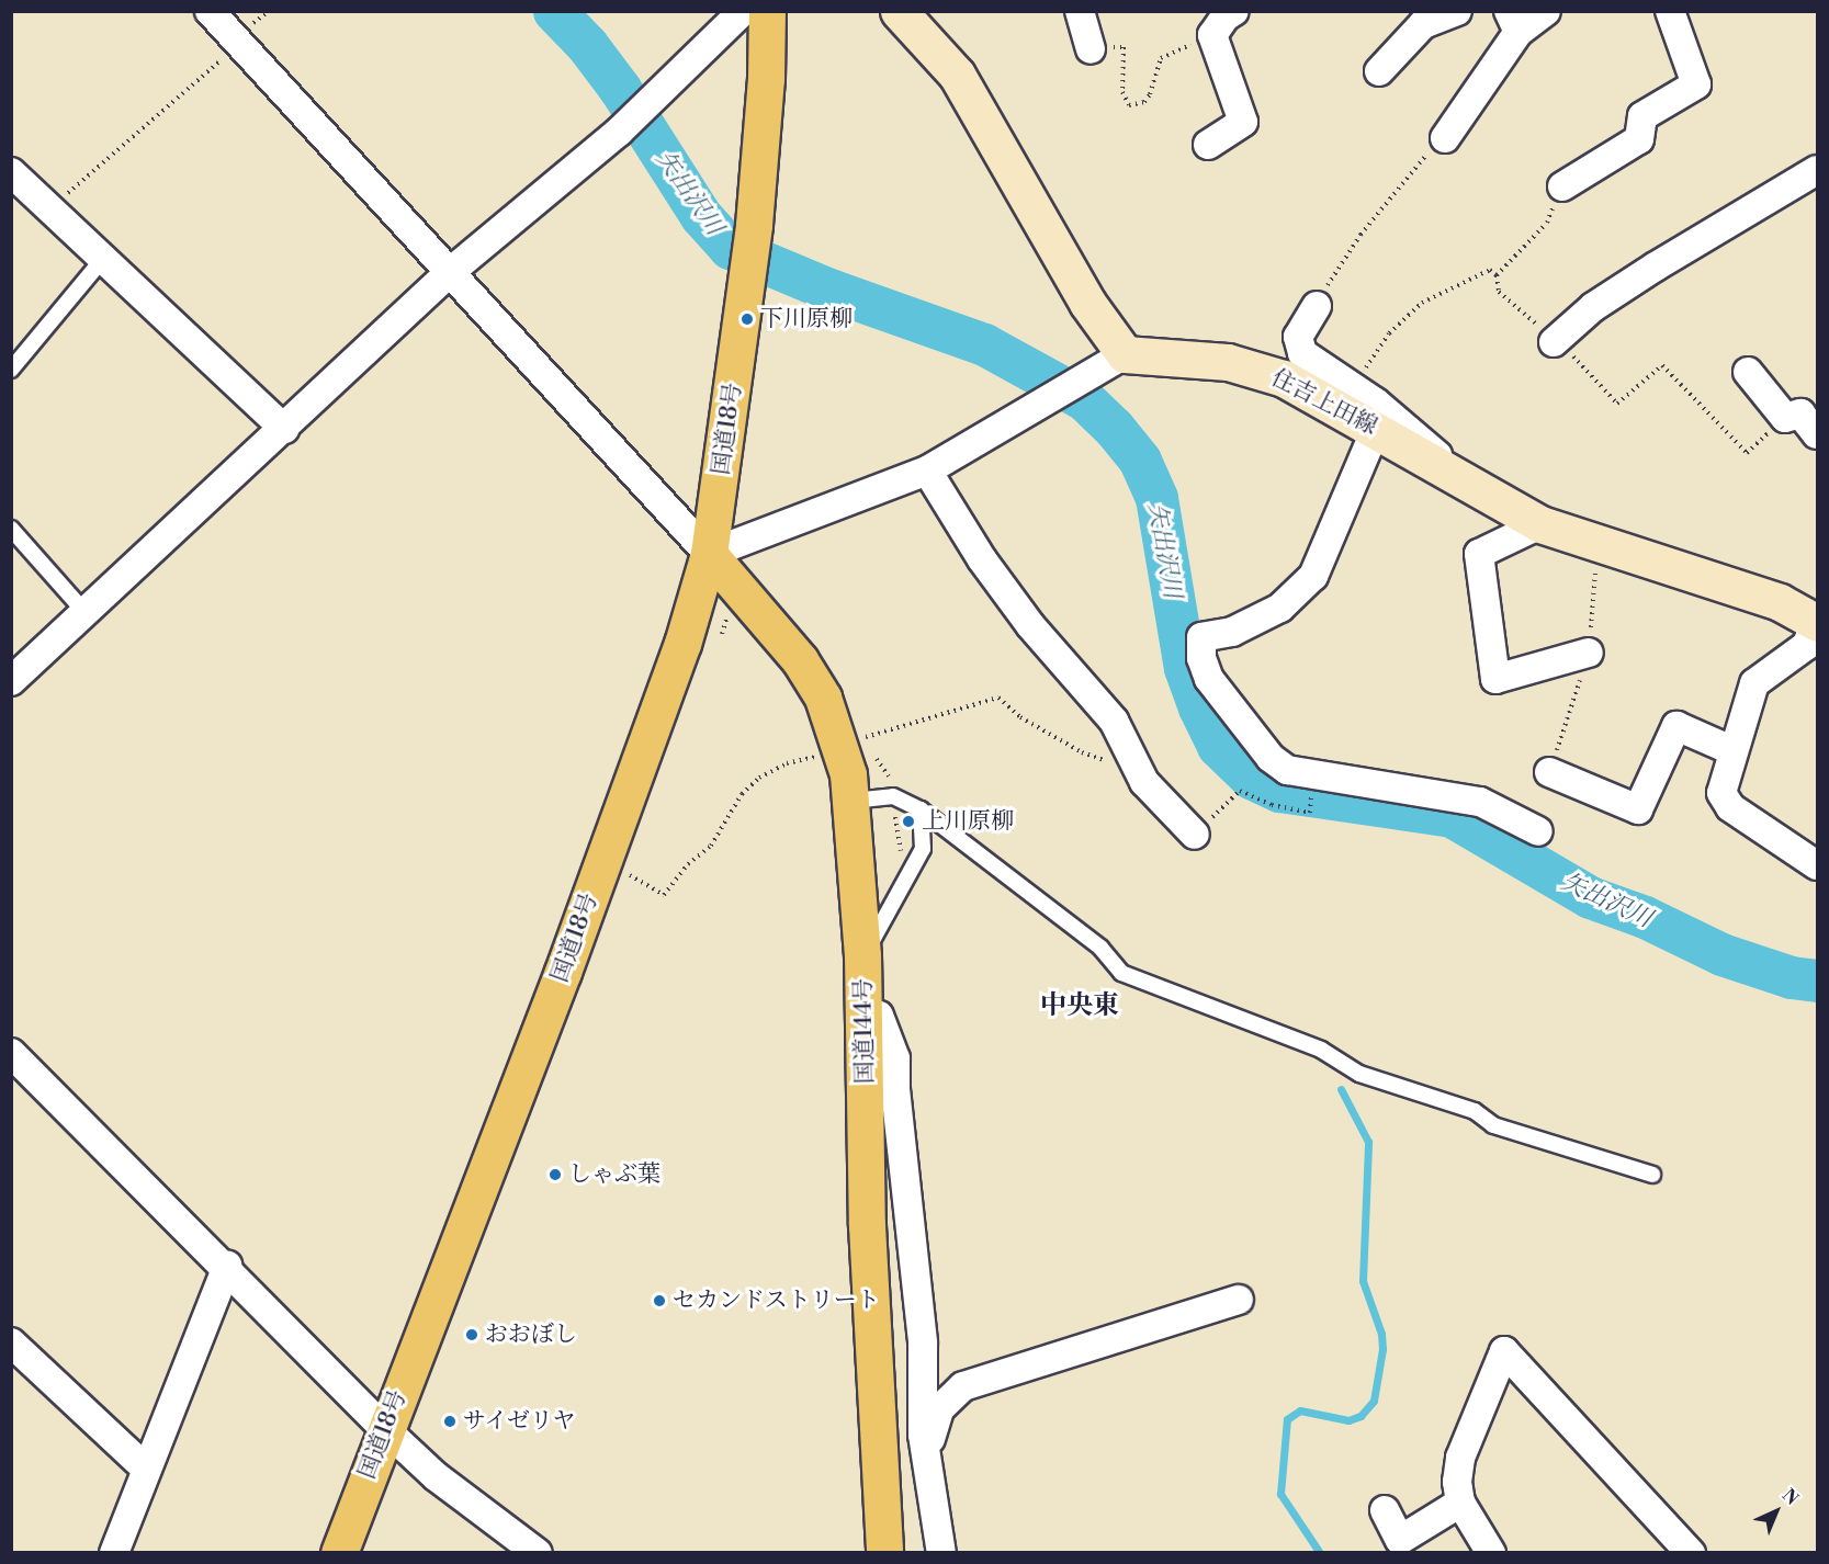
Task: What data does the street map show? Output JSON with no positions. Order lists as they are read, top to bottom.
{
  "streets": {
    "highway": ["国道18号", "国道144号"],
    "main road": ["住吉上田線"]
  },
  "crossings": [
    ["国道18号", "国道144号"]
  ],
  "districts": ["中央東"],
  "water": ["矢出沢川"],
  "places": [
    "下川原柳",
    "上川原柳",
    "しゃぶ葉",
    "セカンドストリート",
    "おおぼし",
    "サイゼリヤ"
  ],
  "north": "top right"
}
